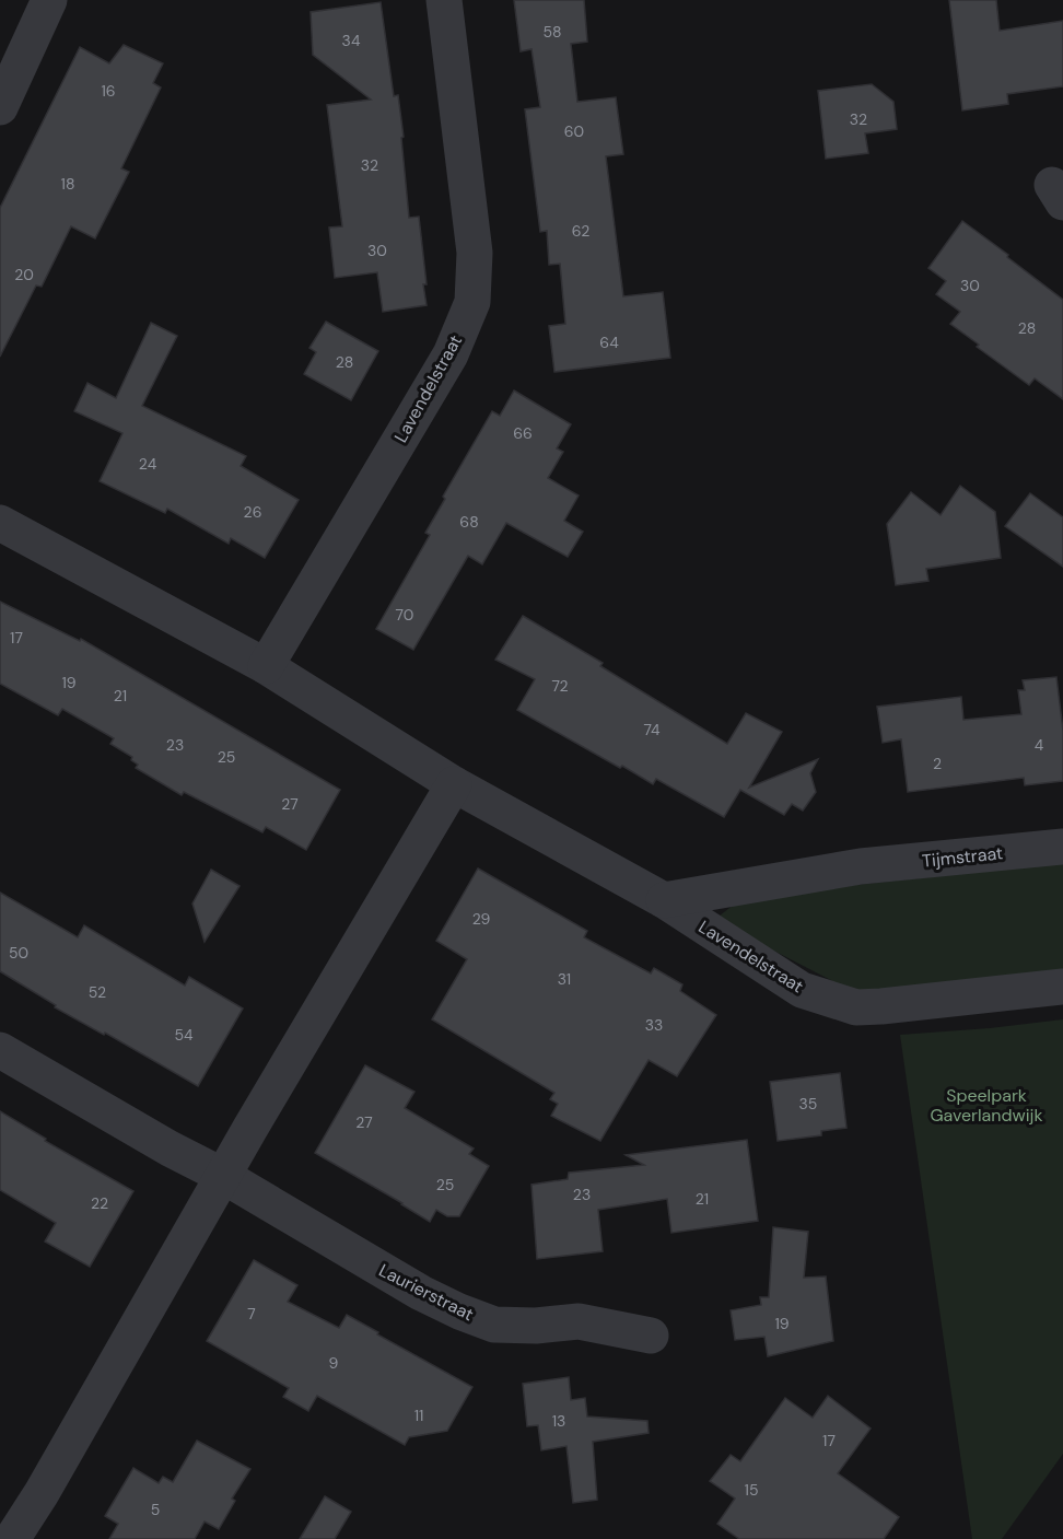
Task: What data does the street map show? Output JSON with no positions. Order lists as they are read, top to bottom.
{
  "streets": {
    "street": ["Lavendelstraat", "Tijmstraat", "Laurierstraat"]
  },
  "crossings": [
    ["Lavendelstraat", "Tijmstraat"]
  ],
  "parks": ["Speelpark Gaverlandwijk"],
  "house_numbers": [
    "58",
    "34",
    "16",
    "32",
    "60",
    "32",
    "18",
    "62",
    "30",
    "20",
    "30",
    "28",
    "64",
    "28",
    "66",
    "24",
    "26",
    "68",
    "70",
    "17",
    "19",
    "72",
    "21",
    "74",
    "23",
    "4",
    "25",
    "2",
    "27",
    "29",
    "50",
    "31",
    "52",
    "33",
    "54",
    "35",
    "27",
    "25",
    "23",
    "21",
    "22",
    "7",
    "19",
    "9",
    "11",
    "13",
    "17",
    "15",
    "5"
  ]
}
